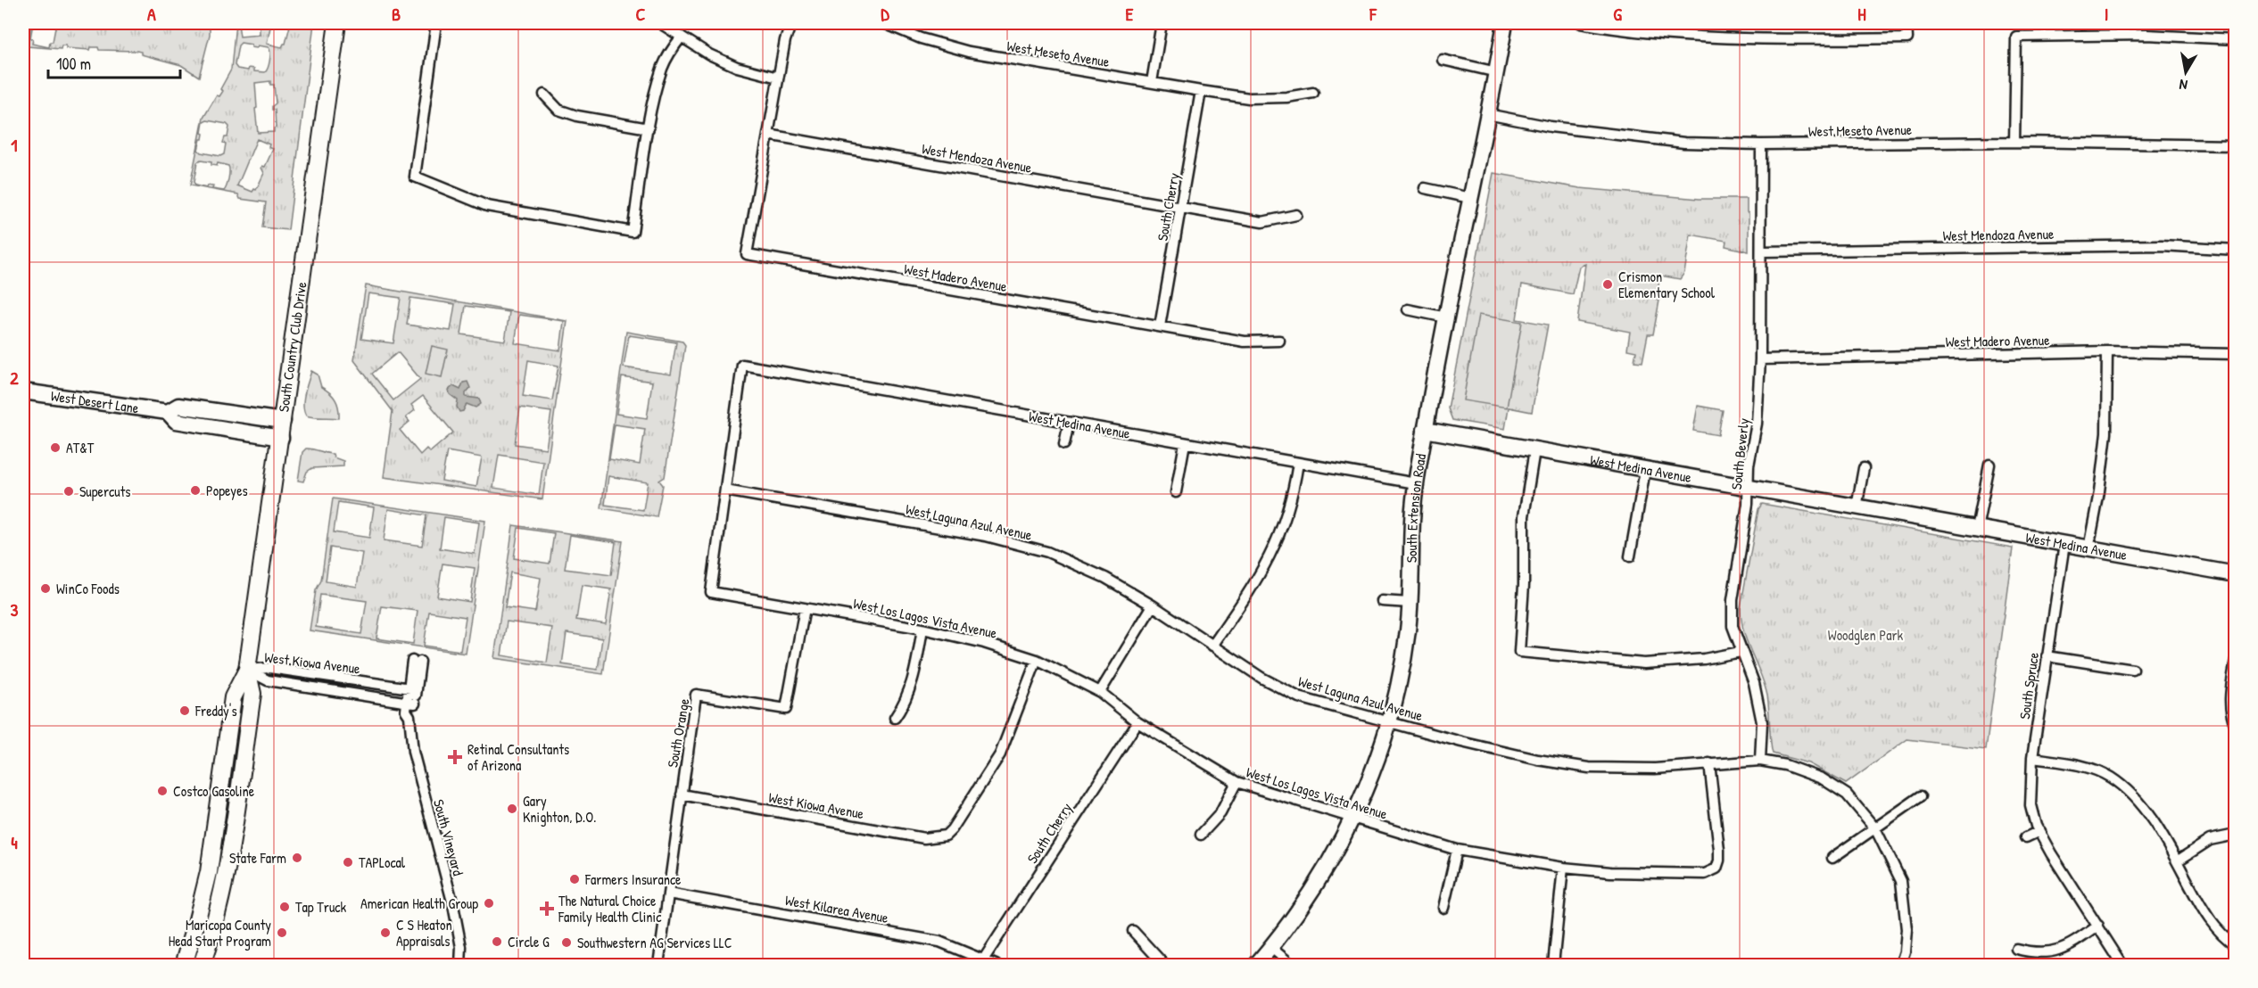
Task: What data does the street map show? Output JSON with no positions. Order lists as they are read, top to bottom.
{
  "streets": {
    "main road": ["South Country Club Drive"],
    "street": [
      "West Meseto Avenue",
      "West Mendoza Avenue",
      "South Cherry",
      "West Madero Avenue",
      "West Desert Lane",
      "West Medina Avenue",
      "South Beverly",
      "South Extension Road",
      "West Laguna Azul Avenue",
      "West Los Lagos Vista Avenue",
      "West Kiowa Avenue",
      "South Spruce",
      "South Orange",
      "South Vineyard",
      "West Kilarea Avenue"
    ]
  },
  "crossings": [
    ["West Meseto Avenue", "South Cherry"],
    ["West Meseto Avenue", "South Beverly"],
    ["West Meseto Avenue", "South Extension Road"],
    ["West Mendoza Avenue", "South Cherry"],
    ["West Mendoza Avenue", "West Madero Avenue"],
    ["West Mendoza Avenue", "South Beverly"],
    ["South Cherry", "West Madero Avenue"],
    ["South Cherry", "West Los Lagos Vista Avenue"],
    ["South Cherry", "West Kilarea Avenue"],
    ["West Madero Avenue", "South Beverly"],
    ["South Country Club Drive", "West Desert Lane"],
    ["South Country Club Drive", "West Kiowa Avenue"],
    ["West Medina Avenue", "South Beverly"],
    ["West Medina Avenue", "South Extension Road"],
    ["West Medina Avenue", "West Laguna Azul Avenue"],
    ["West Medina Avenue", "West Los Lagos Vista Avenue"],
    ["West Medina Avenue", "South Spruce"],
    ["South Beverly", "West Laguna Azul Avenue"],
    ["South Extension Road", "West Laguna Azul Avenue"],
    ["South Extension Road", "West Los Lagos Vista Avenue"],
    ["West Laguna Azul Avenue", "West Los Lagos Vista Avenue"],
    ["West Los Lagos Vista Avenue", "West Kiowa Avenue"],
    ["West Los Lagos Vista Avenue", "South Orange"],
    ["West Kiowa Avenue", "South Orange"],
    ["West Kiowa Avenue", "South Vineyard"],
    ["South Orange", "West Kilarea Avenue"]
  ],
  "parks": ["Woodglen Park"],
  "places": {
    "other": [
      "Crismon Elementary School",
      "AT&T",
      "Popeyes",
      "Supercuts",
      "WinCo Foods",
      "Freddy's",
      "Costco Gasoline",
      "Gary Knighton, D.O.",
      "State Farm",
      "TAPLocal",
      "Farmers Insurance",
      "American Health Group",
      "Tap Truck",
      "Maricopa County Head Start Program",
      "C S Heaton Appraisals",
      "Circle G",
      "Southwestern AG Services LLC"
    ],
    "health": ["Retinal Consultants of Arizona", "The Natural Choice Family Health Clinic"]
  },
  "scale_bar": "100 m",
  "north": "bottom",
  "grid": {
    "columns": [
      "A",
      "B",
      "C",
      "D",
      "E",
      "F",
      "G",
      "H",
      "I"
    ],
    "rows": [
      "1",
      "2",
      "3",
      "4"
    ]
  }
}
